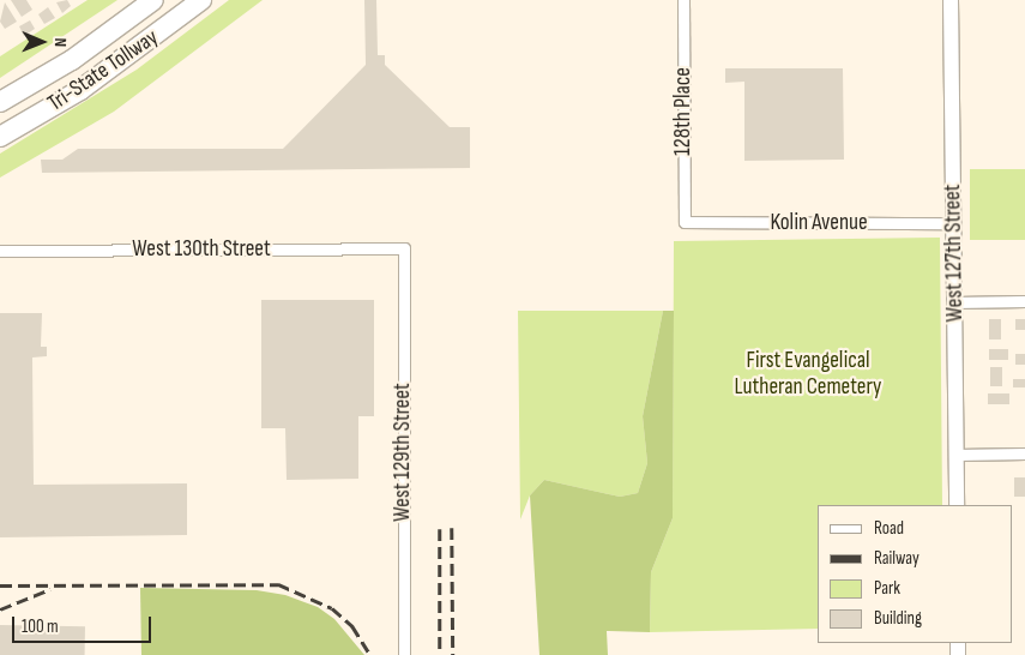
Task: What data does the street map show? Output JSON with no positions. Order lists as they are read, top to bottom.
{
  "streets": {
    "highway": ["Tri-State Tollway"],
    "main road": ["West 127th Street"],
    "street": [
      "128th Place",
      "Kolin Avenue",
      "West 130th Street",
      "West 129th Street"
    ]
  },
  "crossings": [
    ["128th Place", "Kolin Avenue"],
    ["Kolin Avenue", "West 127th Street"],
    ["West 130th Street", "West 129th Street"]
  ],
  "parks": ["First Evangelical Lutheran Cemetery"],
  "legend": [
    "Road",
    "Railway",
    "Park",
    "Building"
  ],
  "scale_bar": "100 m",
  "north": "right"
}
